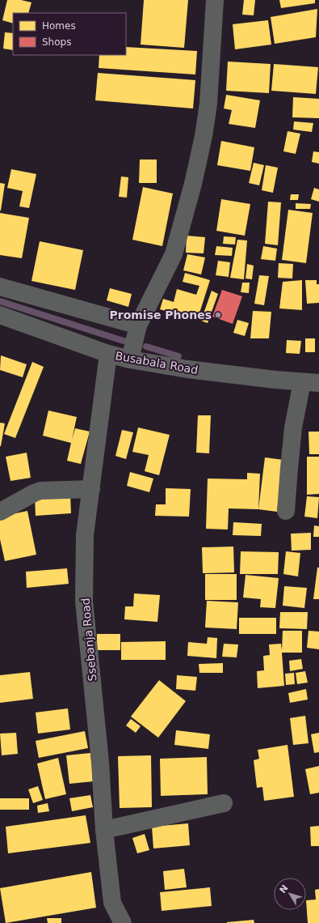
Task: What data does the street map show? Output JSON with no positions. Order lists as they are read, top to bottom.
{
  "streets": {
    "street": ["Busabala Road", "Ssebanja Road"]
  },
  "crossings": [
    ["Busabala Road", "Ssebanja Road"]
  ],
  "places": ["Promise Phones"],
  "legend": ["Homes", "Shops"],
  "north": "top left"
}
